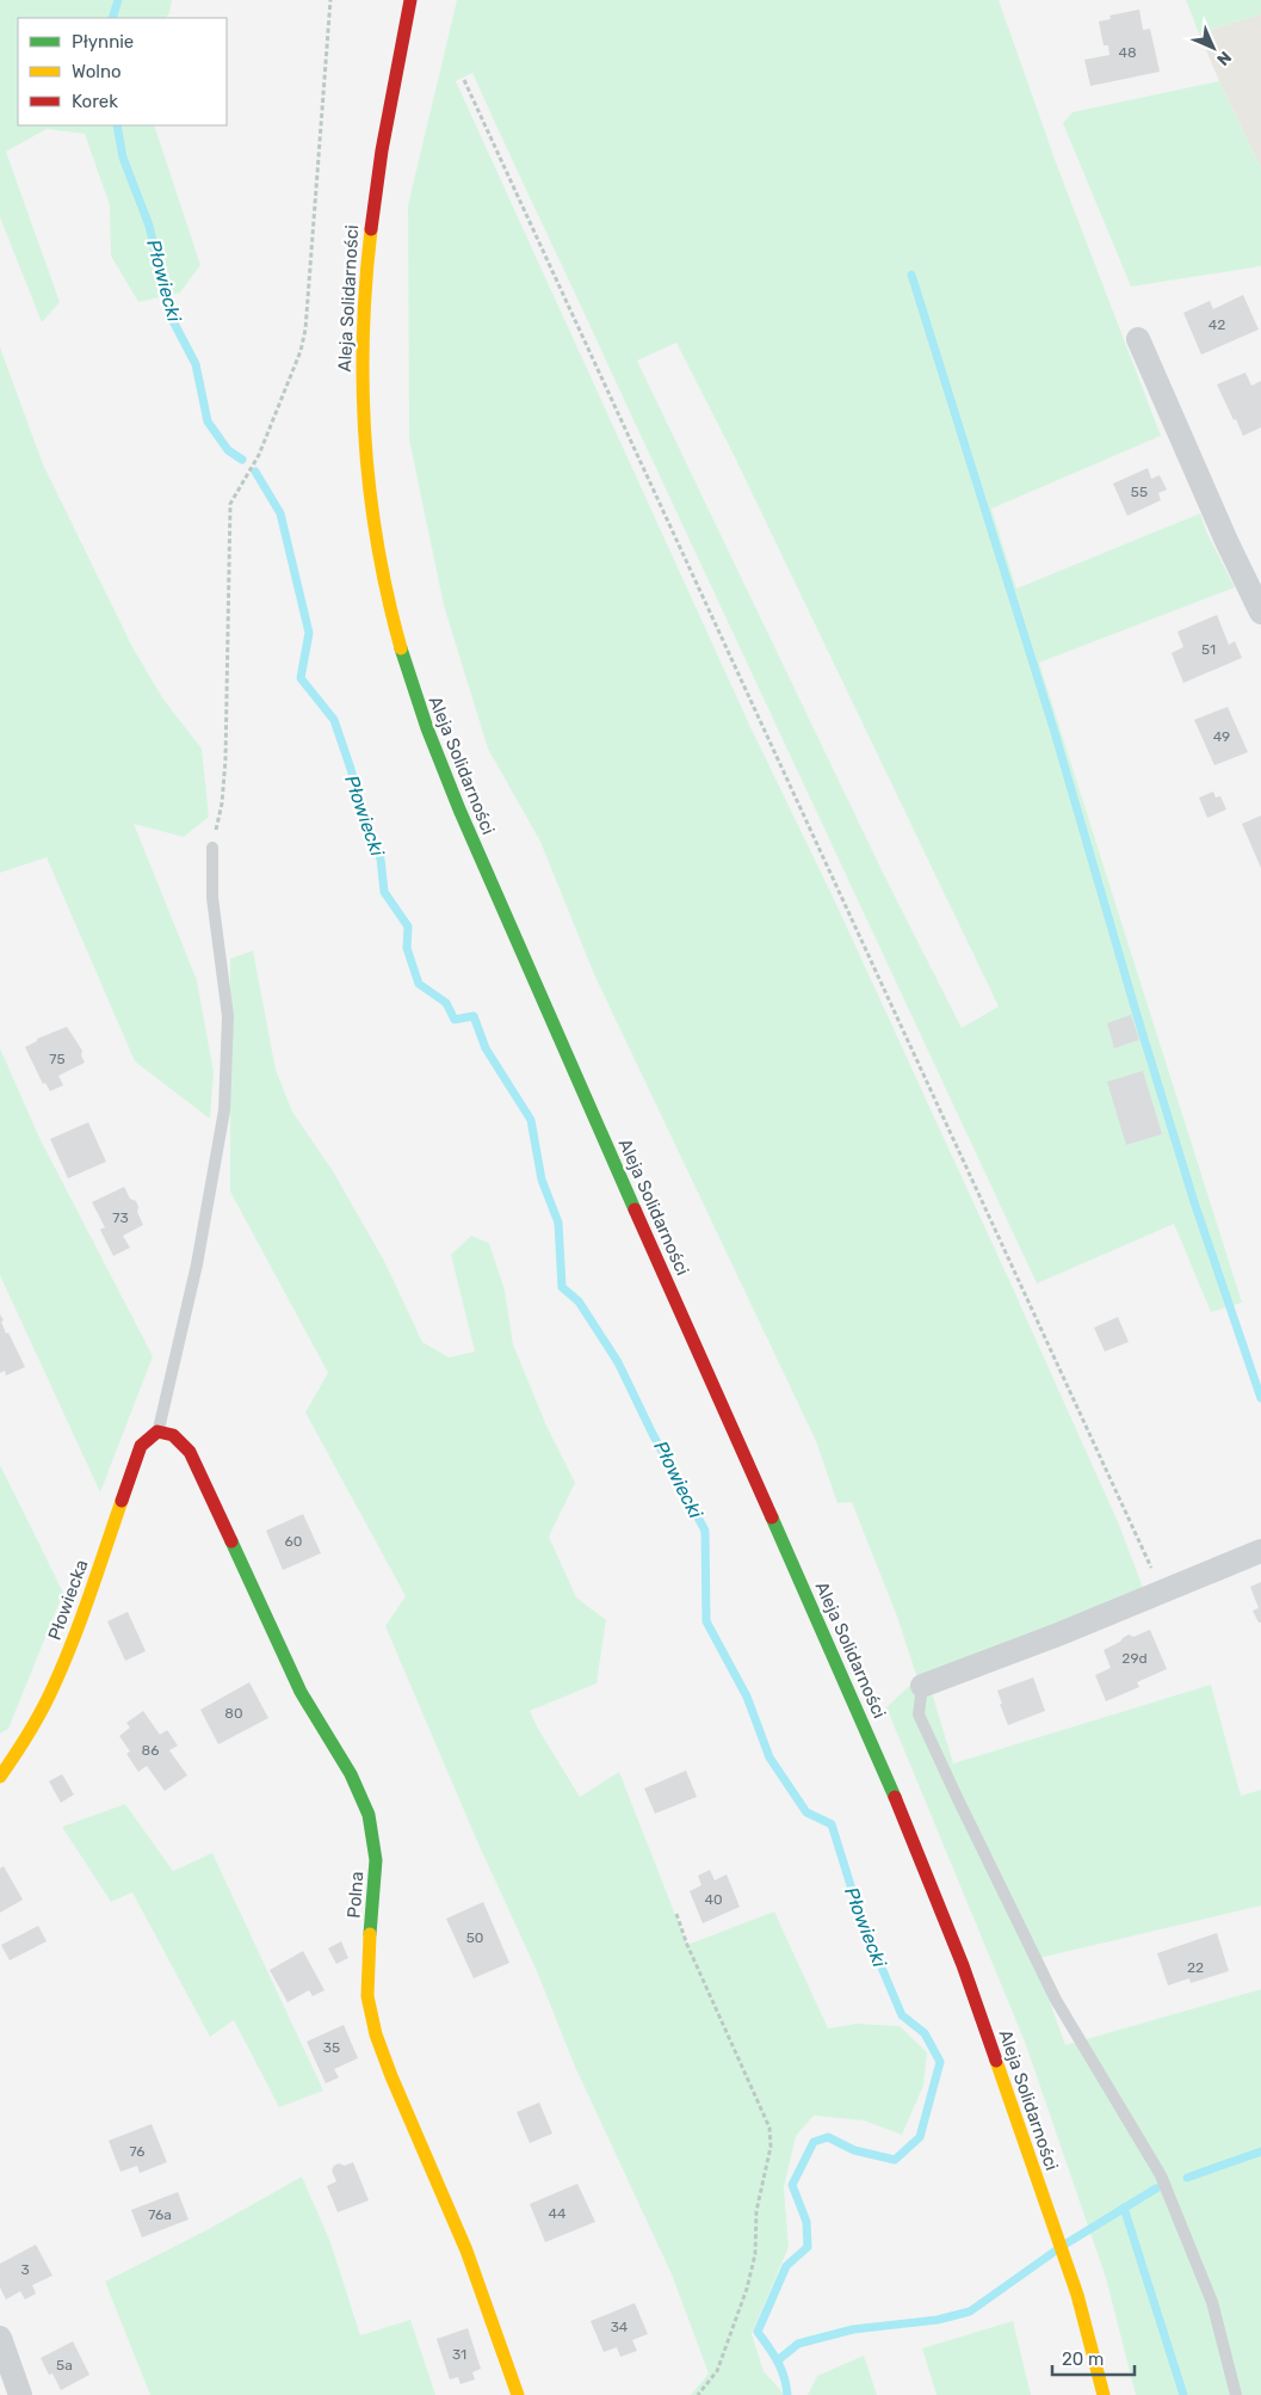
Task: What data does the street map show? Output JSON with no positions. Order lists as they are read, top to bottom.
{
  "streets": {
    "main road": ["Aleja Solidarności", "Płowiecka", "Polna"]
  },
  "crossings": [
    ["Płowiecka", "Polna"]
  ],
  "water": ["Płowiecki"],
  "house_numbers": [
    "48",
    "42",
    "55",
    "51",
    "49",
    "75",
    "73",
    "60",
    "29d",
    "80",
    "86",
    "40",
    "50",
    "22",
    "35",
    "76",
    "44",
    "76a",
    "3",
    "34",
    "31",
    "5a"
  ],
  "legend": ["Płynnie", "Wolno", "Korek"],
  "scale_bar": "20 m",
  "north": "bottom right"
}
